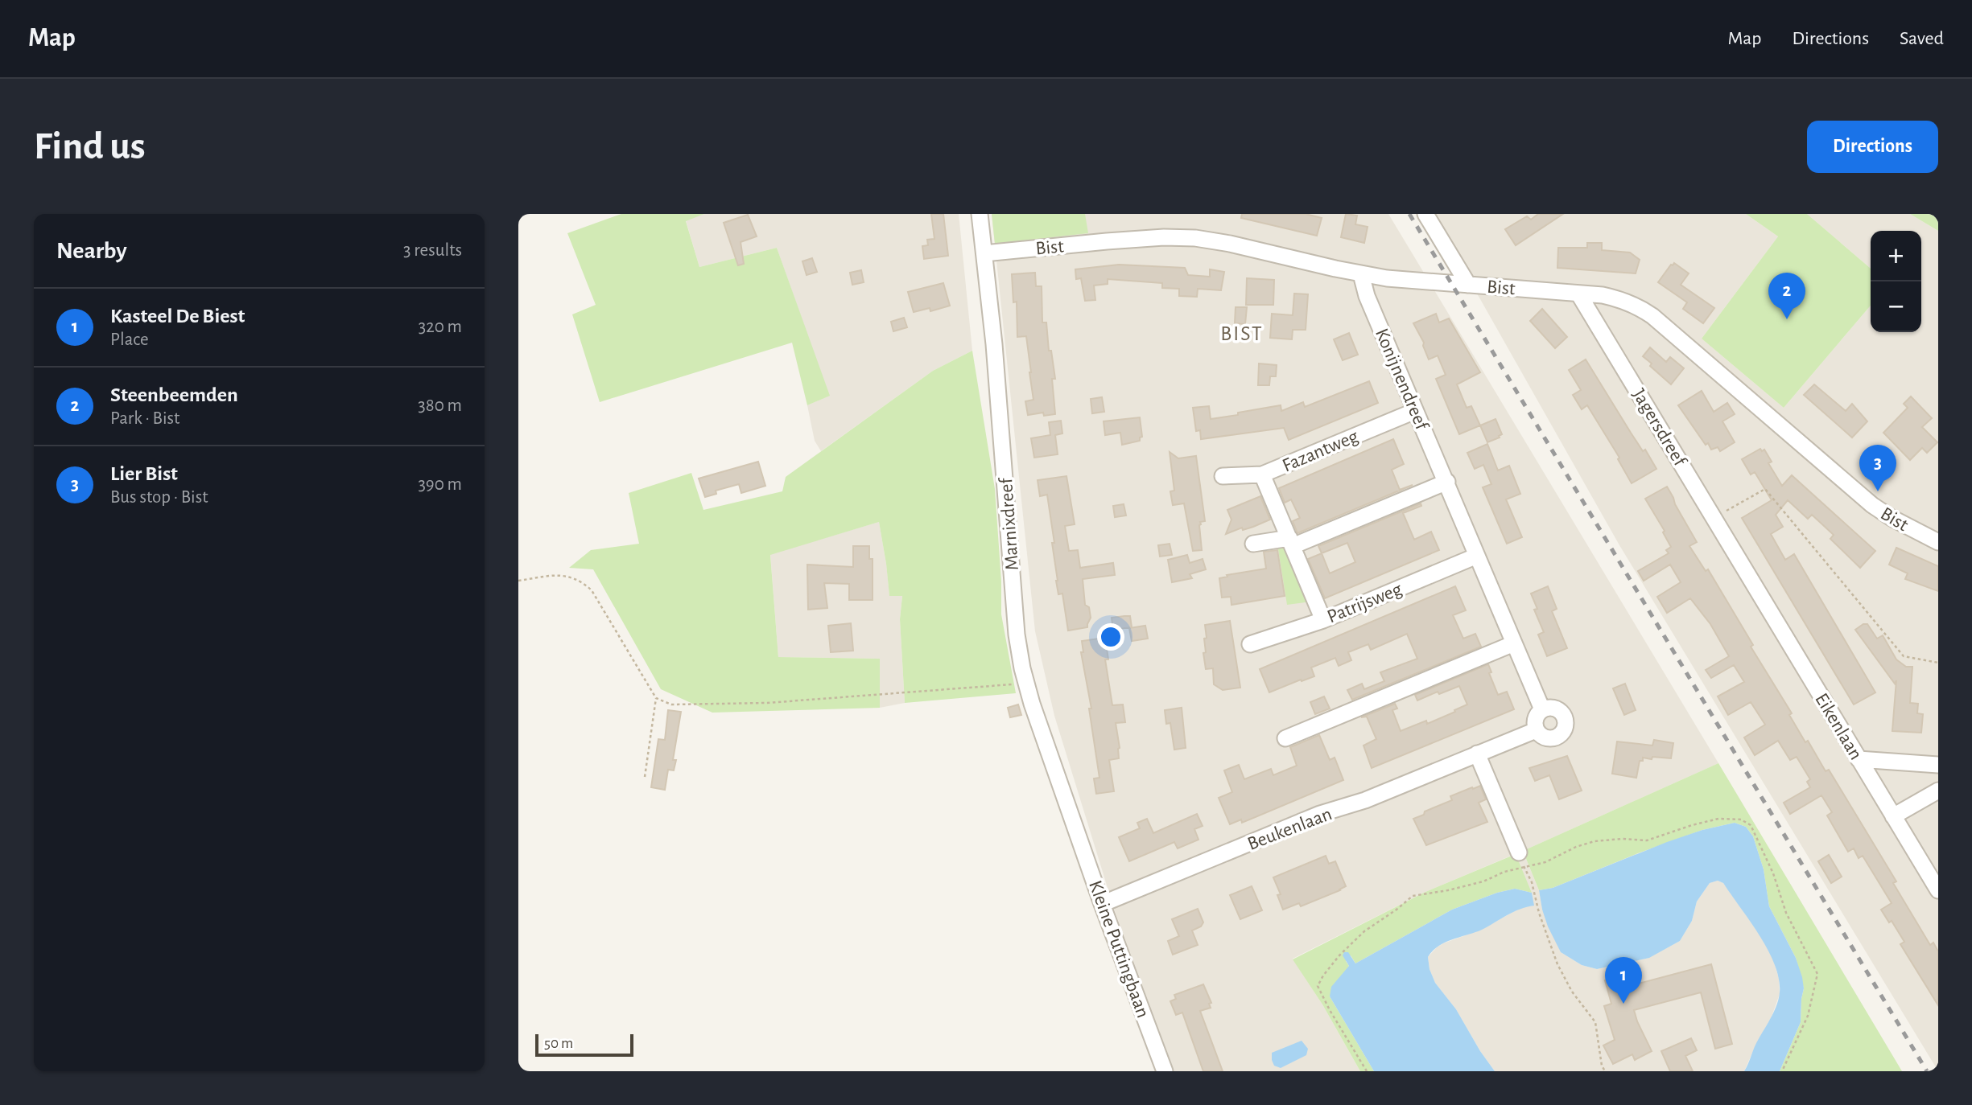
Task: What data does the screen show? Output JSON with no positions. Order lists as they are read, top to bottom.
{
  "streets": {
    "street": [
      "Bist",
      "Konijnendreef",
      "Jagersdreef",
      "Fazantweg",
      "Marnixdreef",
      "Patrijsweg",
      "Eikenlaan",
      "Beukenlaan",
      "Kleine Puttingbaan"
    ]
  },
  "crossings": [
    ["Bist", "Konijnendreef"],
    ["Bist", "Jagersdreef"],
    ["Bist", "Marnixdreef"],
    ["Konijnendreef", "Fazantweg"],
    ["Konijnendreef", "Patrijsweg"],
    ["Jagersdreef", "Eikenlaan"],
    ["Marnixdreef", "Kleine Puttingbaan"],
    ["Beukenlaan", "Kleine Puttingbaan"]
  ],
  "districts": ["BIST"],
  "scale_bar": "50 m",
  "page": {
    "header": "Map",
    "nav": ["Map", "Directions", "Saved"],
    "buttons": "Directions",
    "title": "Find us",
    "heading": ["Nearby", "3 results"],
    "map_buttons": ["+", "−"],
    "pins": ["2", "3", "1"],
    "list": [
      {
        "mark": "1",
        "name": "Kasteel De Biest",
        "note": "Place",
        "value": "320 m"
      },
      {
        "mark": "2",
        "name": "Steenbeemden",
        "note": "Park · Bist",
        "value": "380 m"
      },
      {
        "mark": "3",
        "name": "Lier Bist",
        "note": "Bus stop · Bist",
        "value": "390 m"
      }
    ],
    "scale": "50 m"
  }
}
